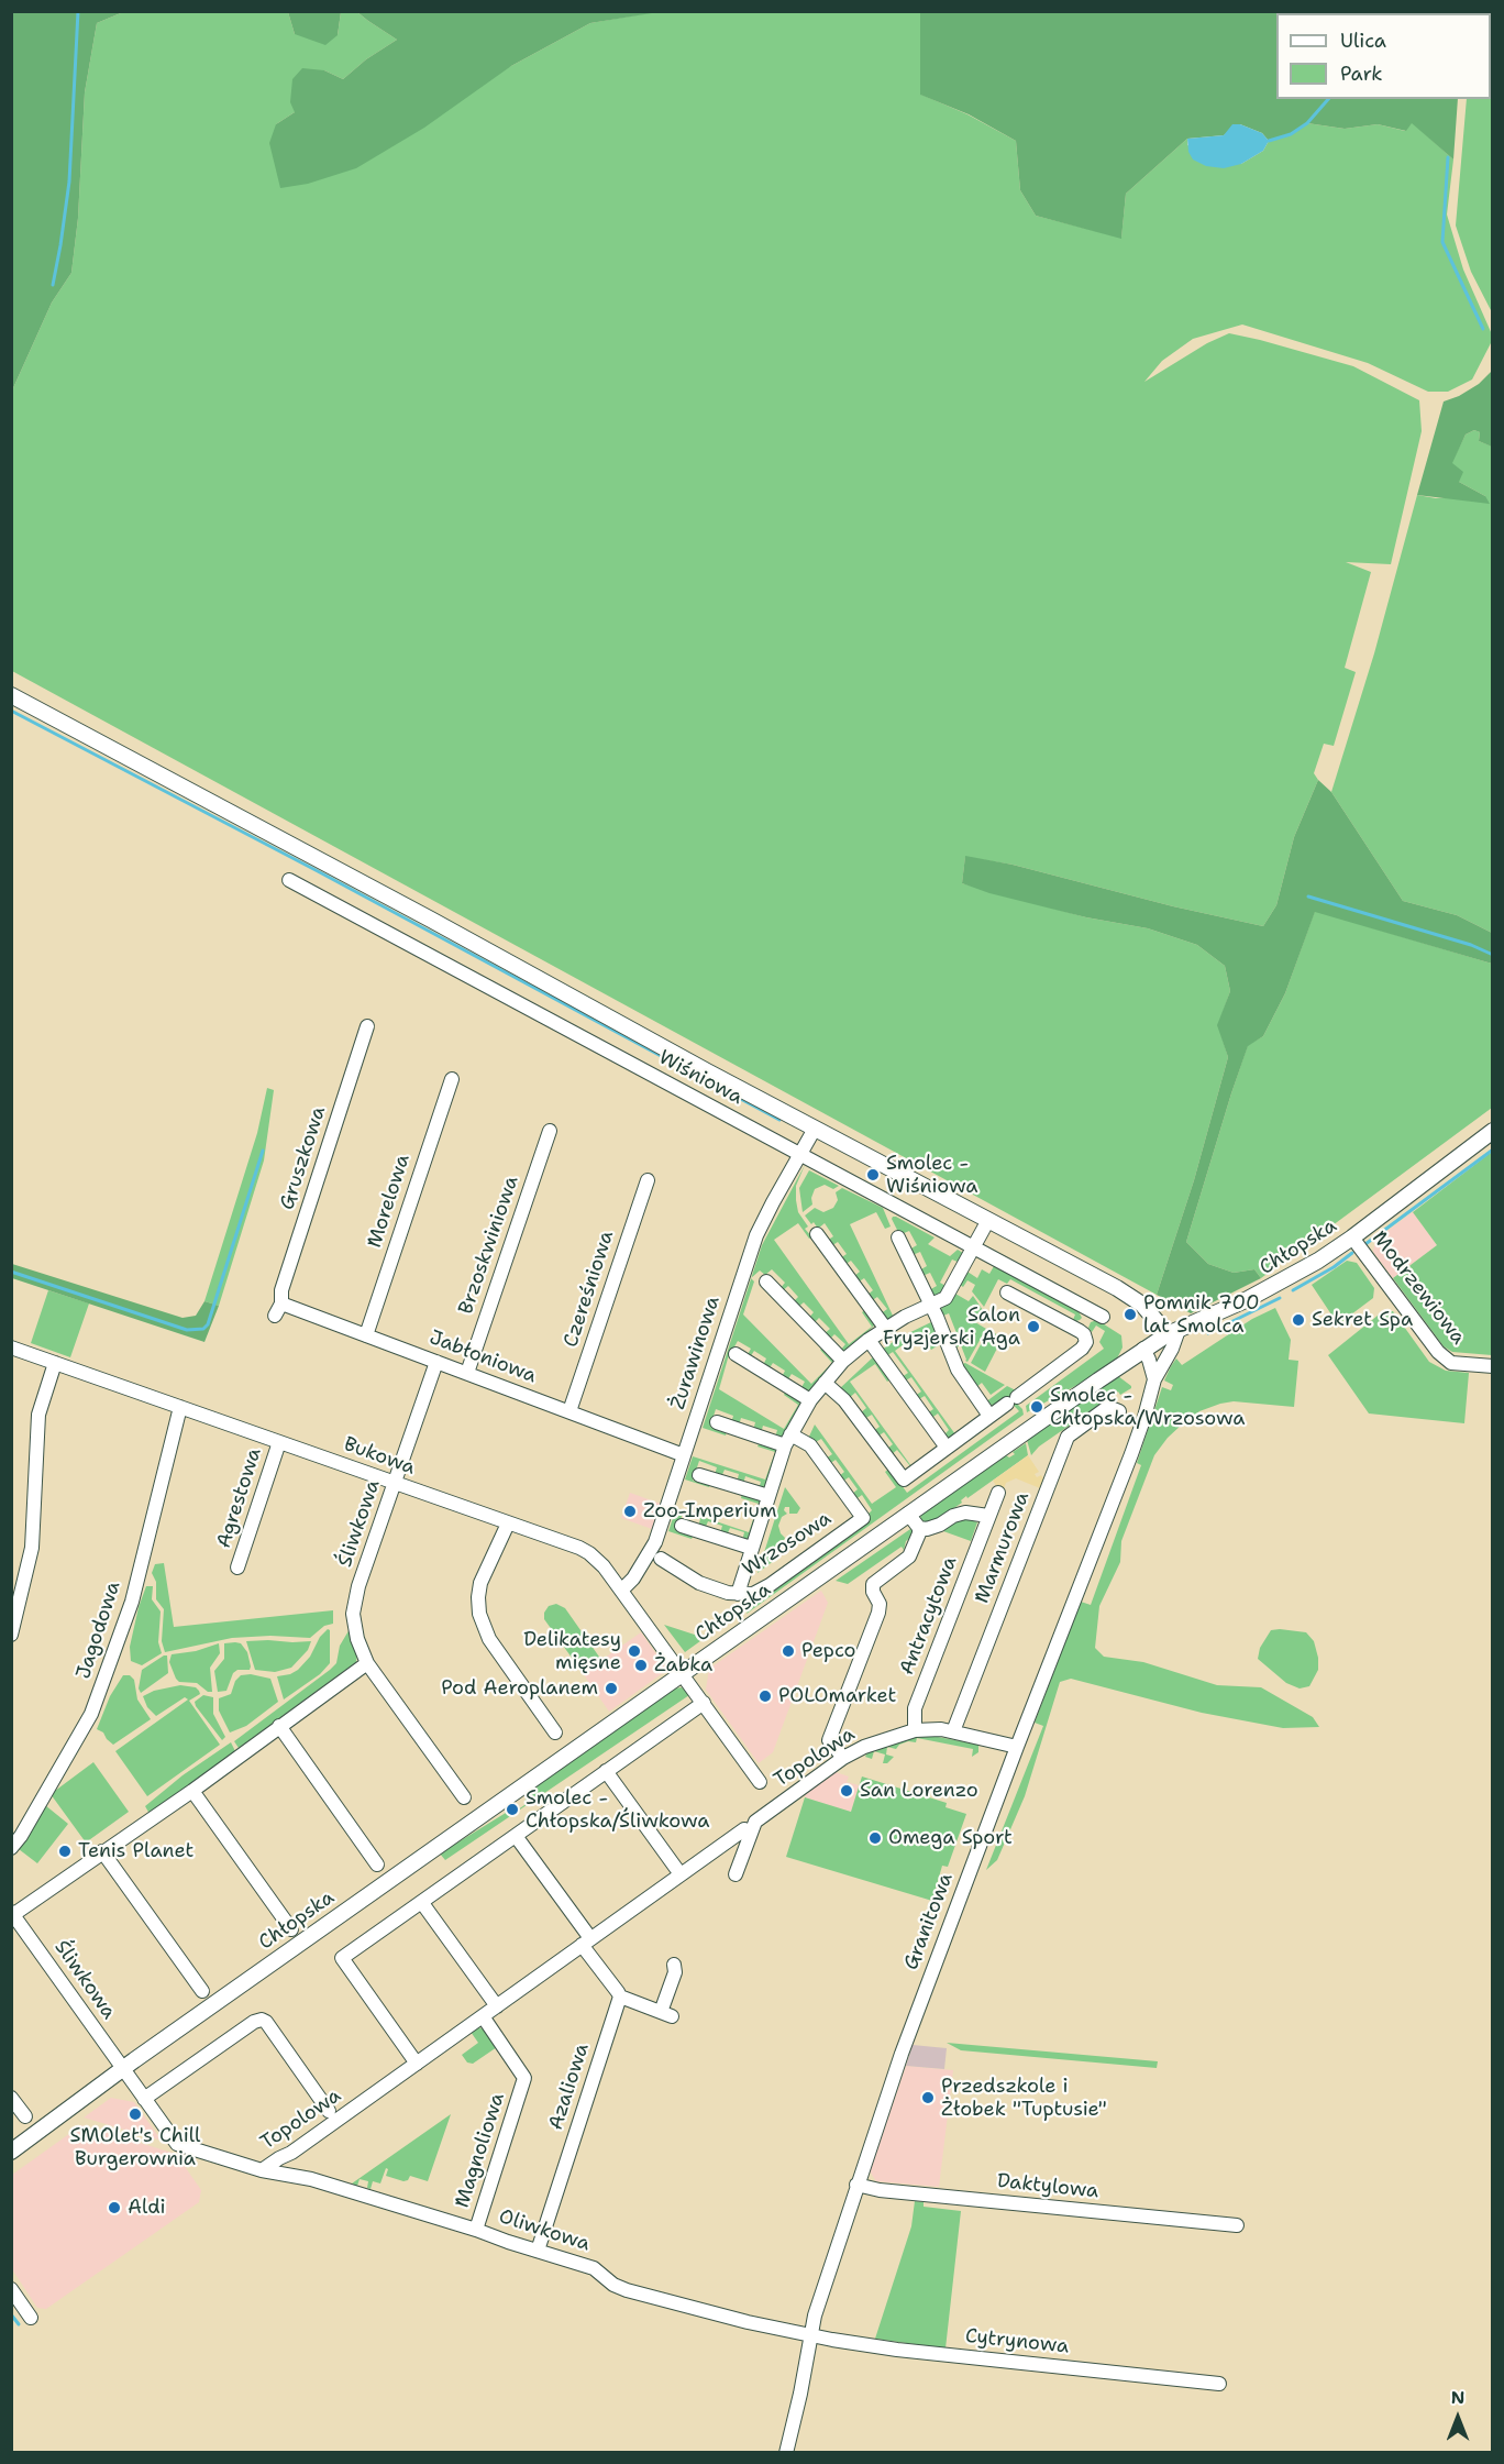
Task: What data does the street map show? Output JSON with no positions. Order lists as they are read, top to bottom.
{
  "streets": {
    "street": [
      "Wiśniowa",
      "Gruszkowa",
      "Morelowa",
      "Brzoskwiniowa",
      "Chłopska",
      "Modrzewiowa",
      "Czereśniowa",
      "Żurawinowa",
      "Jabłoniowa",
      "Bukowa",
      "Agrestowa",
      "Śliwkowa",
      "Wrzosowa",
      "Marmurowa",
      "Antracytowa",
      "Jagodowa",
      "Topolowa",
      "Granitowa",
      "Azaliowa",
      "Magnoliowa",
      "Daktylowa",
      "Oliwkowa",
      "Cytrynowa"
    ]
  },
  "crossings": [
    ["Wiśniowa", "Żurawinowa"],
    ["Wiśniowa", "Wrzosowa"],
    ["Gruszkowa", "Jabłoniowa"],
    ["Morelowa", "Jabłoniowa"],
    ["Brzoskwiniowa", "Jabłoniowa"],
    ["Chłopska", "Modrzewiowa"],
    ["Chłopska", "Bukowa"],
    ["Chłopska", "Śliwkowa"],
    ["Chłopska", "Topolowa"],
    ["Chłopska", "Granitowa"],
    ["Czereśniowa", "Jabłoniowa"],
    ["Żurawinowa", "Jabłoniowa"],
    ["Żurawinowa", "Bukowa"],
    ["Jabłoniowa", "Śliwkowa"],
    ["Bukowa", "Agrestowa"],
    ["Bukowa", "Śliwkowa"],
    ["Bukowa", "Jagodowa"],
    ["Śliwkowa", "Topolowa"],
    ["Marmurowa", "Topolowa"],
    ["Antracytowa", "Topolowa"],
    ["Topolowa", "Granitowa"],
    ["Topolowa", "Magnoliowa"],
    ["Topolowa", "Oliwkowa"],
    ["Granitowa", "Daktylowa"],
    ["Granitowa", "Oliwkowa"],
    ["Granitowa", "Cytrynowa"],
    ["Azaliowa", "Oliwkowa"],
    ["Magnoliowa", "Oliwkowa"],
    ["Oliwkowa", "Cytrynowa"]
  ],
  "places": [
    "Smolec - Wiśniowa",
    "Pomnik 700 lat Smolca",
    "Sekret Spa",
    "Salon Fryzjerski Aga",
    "Smolec - Chłopska/Wrzosowa",
    "Zoo-Imperium",
    "Delikatesy mięsne",
    "Pepco",
    "Żabka",
    "Pod Aeroplanem",
    "POLOmarket",
    "San Lorenzo",
    "Smolec - Chłopska/Śliwkowa",
    "Omega Sport",
    "Tenis Planet",
    "Przedszkole i Żłobek \"Tuptusie\"",
    "SMOlet's Chill Burgerownia",
    "Aldi"
  ],
  "legend": ["Ulica", "Park"],
  "north": "top"
}
